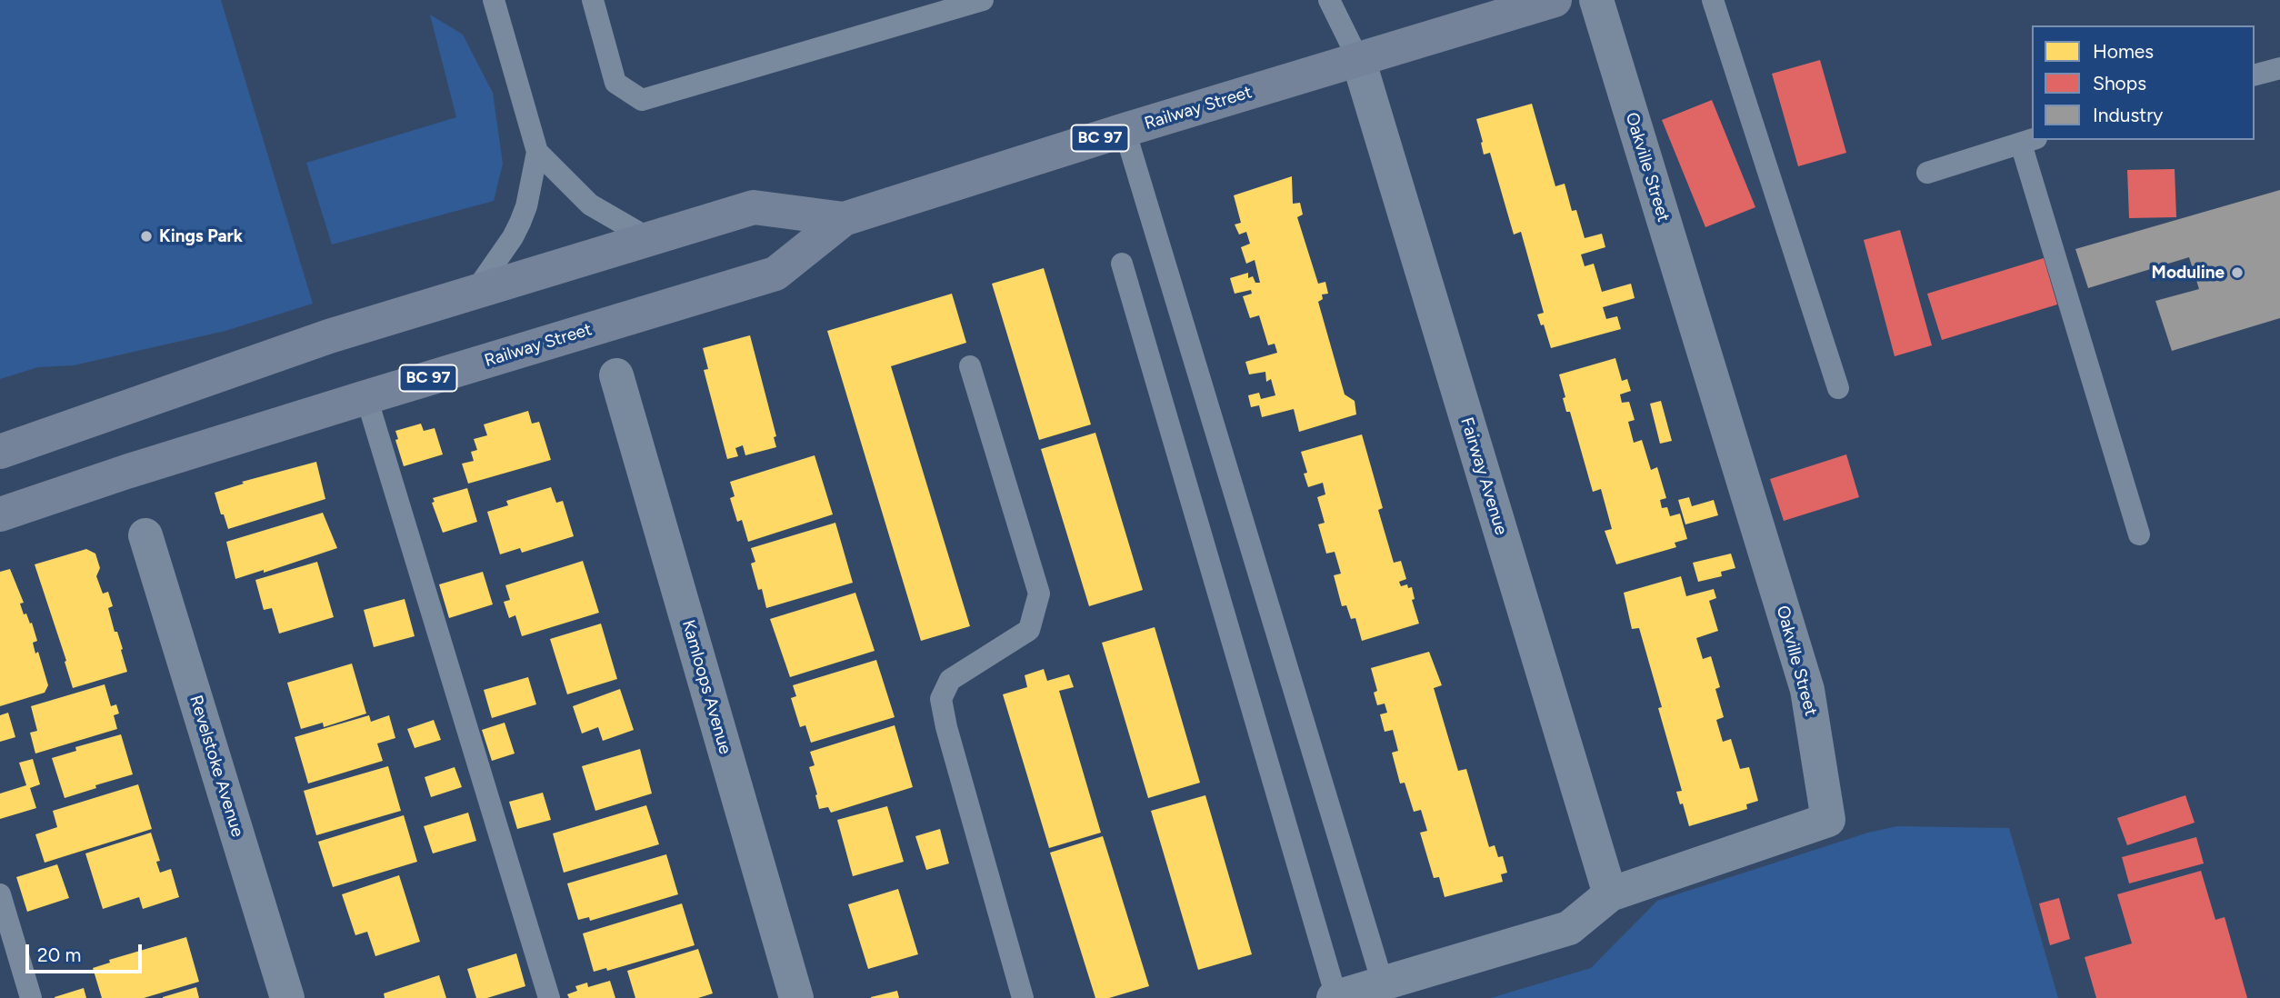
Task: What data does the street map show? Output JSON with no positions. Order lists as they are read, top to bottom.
{
  "streets": {
    "highway": ["Railway Street", "BC 97"],
    "street": [
      "Oakville Street",
      "Fairway Avenue",
      "Kamloops Avenue",
      "Revelstoke Avenue"
    ]
  },
  "crossings": [
    ["Railway Street", "Fairway Avenue"],
    ["Oakville Street", "Fairway Avenue"]
  ],
  "places": ["Kings Park", "Moduline"],
  "legend": ["Homes", "Shops", "Industry"],
  "scale_bar": "20 m"
}
